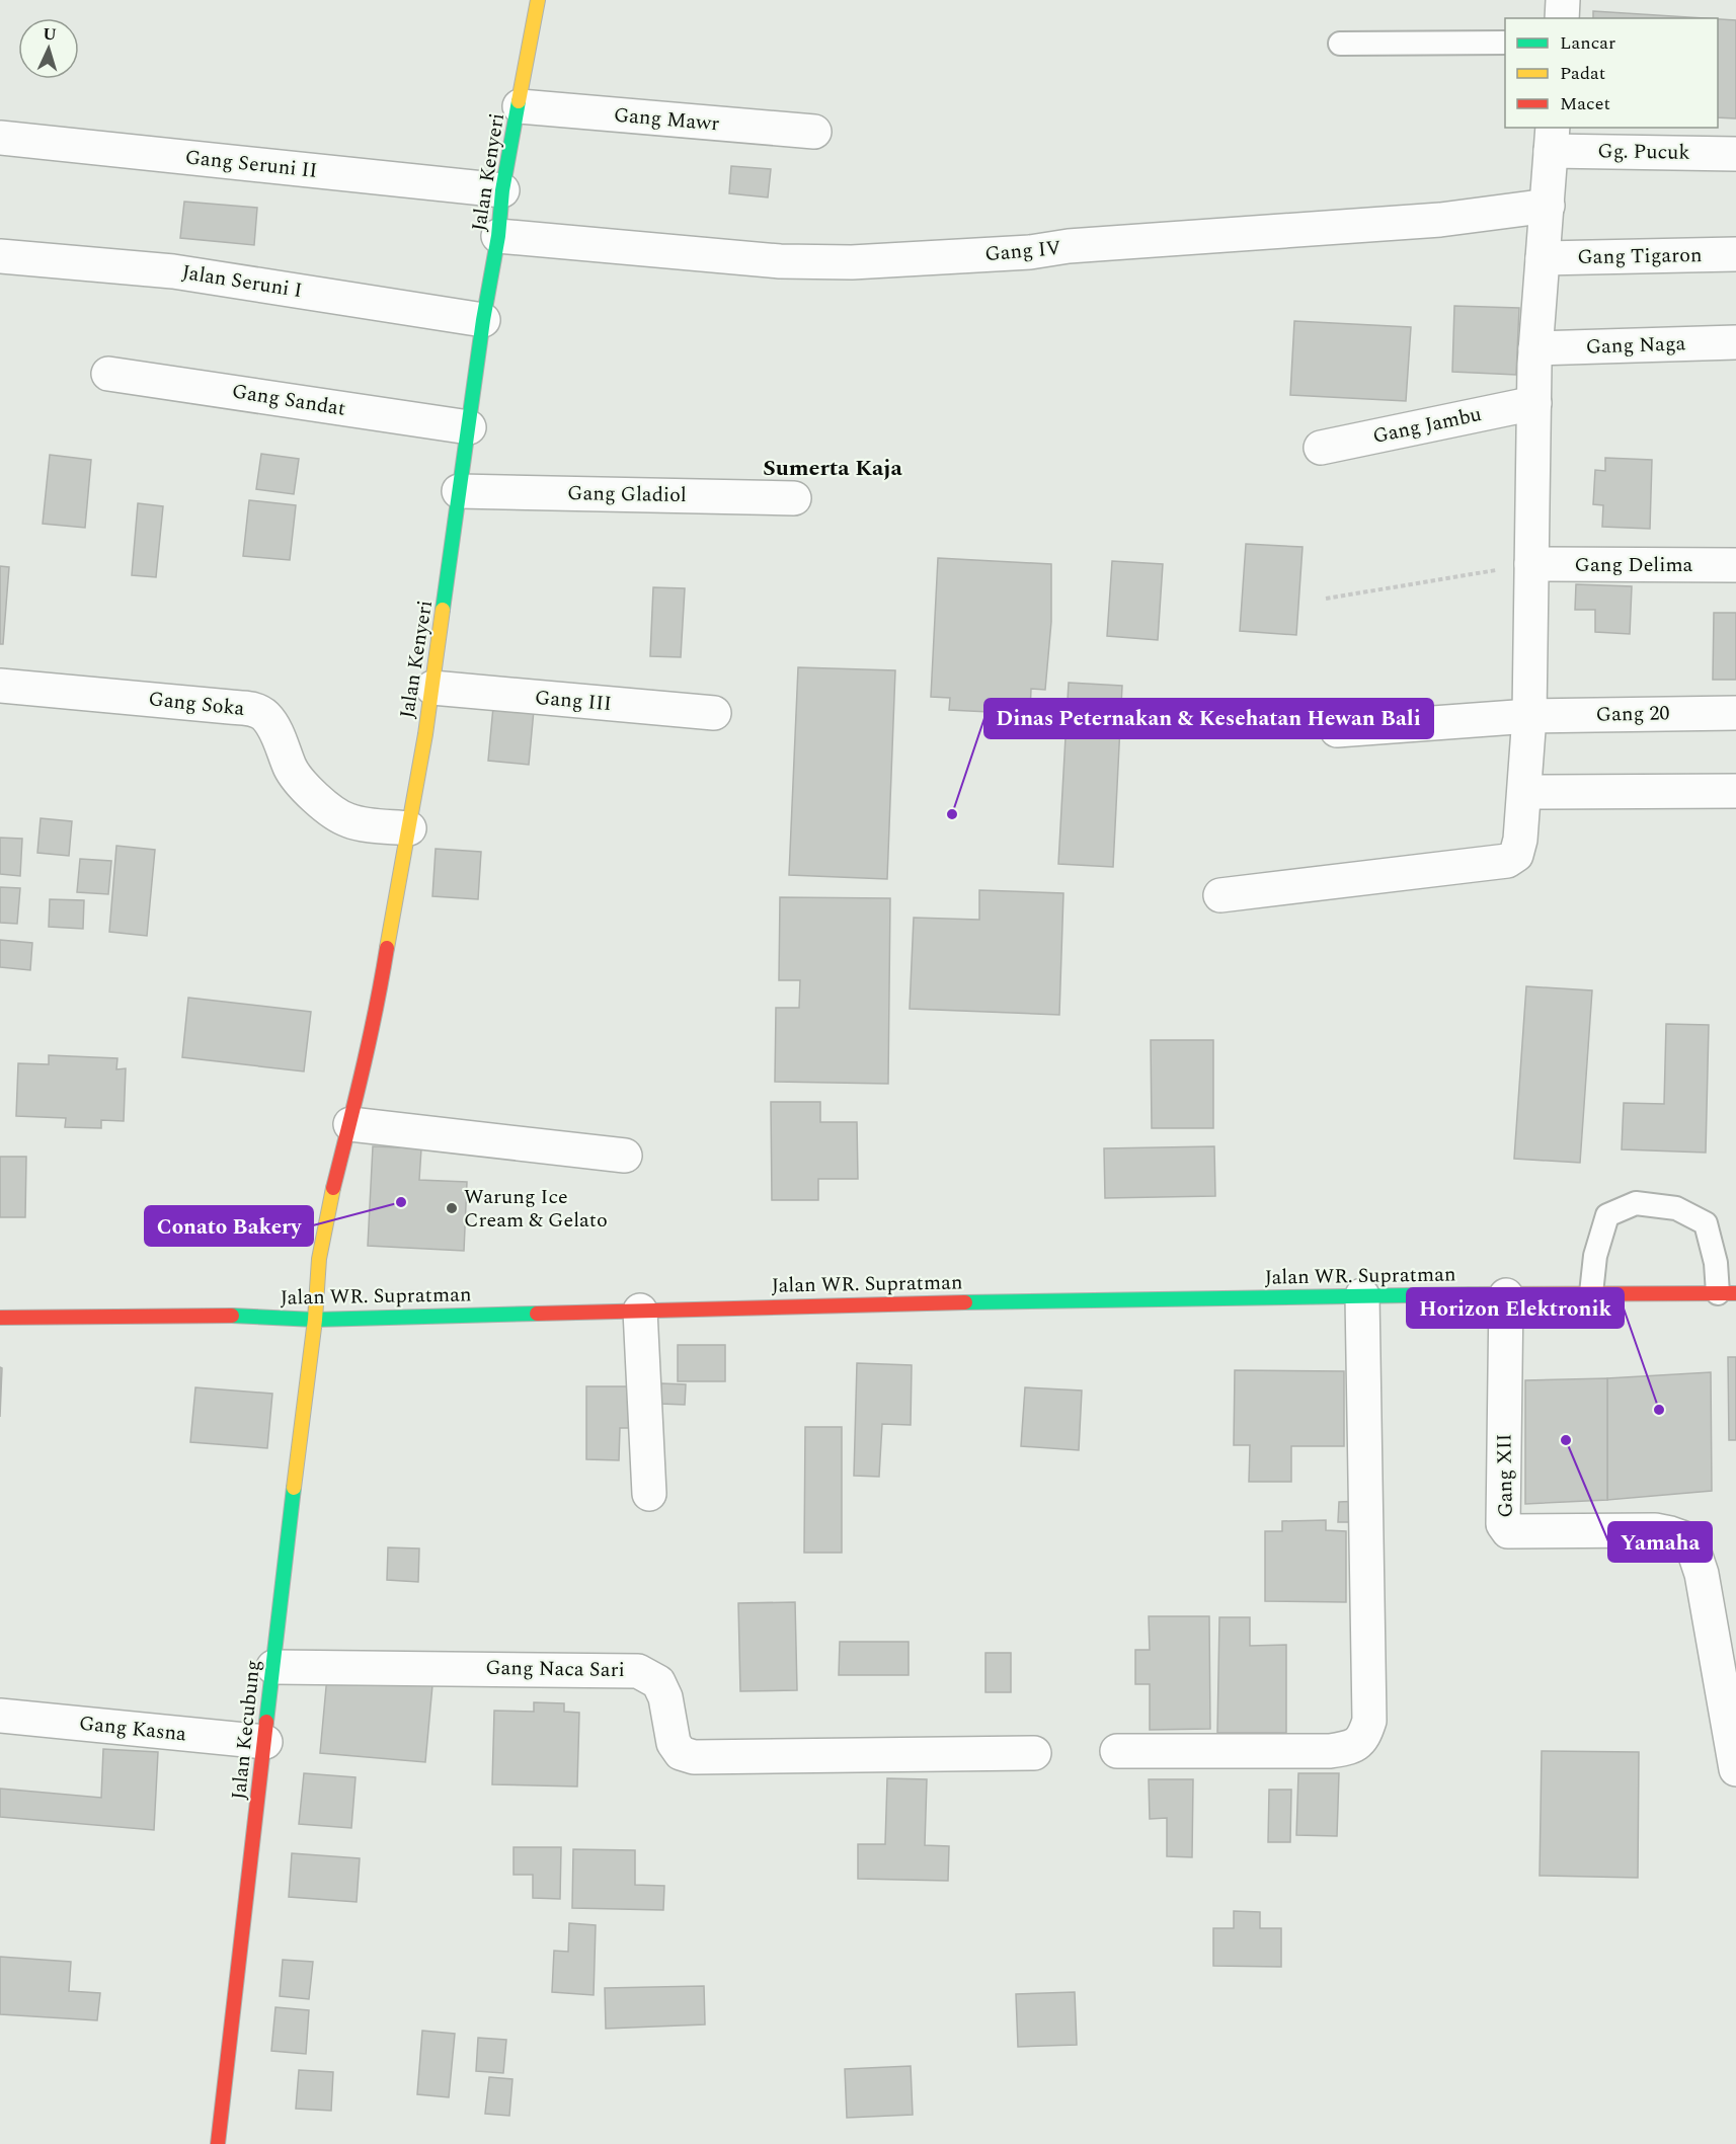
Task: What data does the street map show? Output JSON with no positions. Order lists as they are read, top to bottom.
{
  "streets": {
    "street": [
      "Gang Mawr",
      "Gg. Pucuk",
      "Gang Seruni II",
      "Jalan Kenyeri",
      "Gang IV",
      "Gang Tigaron",
      "Jalan Seruni I",
      "Gang Naga",
      "Gang Sandat",
      "Gang Jambu",
      "Gang Gladiol",
      "Gang Delima",
      "Gang III",
      "Gang Soka",
      "Gang 20",
      "Jalan WR. Supratman",
      "Gang XII",
      "Gang Naca Sari",
      "Gang Kasna",
      "Jalan Kecubung"
    ]
  },
  "crossings": [
    ["Gang Mawr", "Jalan Kenyeri"],
    ["Gang Seruni II", "Jalan Kenyeri"],
    ["Jalan Kenyeri", "Gang IV"],
    ["Jalan Kenyeri", "Jalan Seruni I"],
    ["Jalan Kenyeri", "Gang Sandat"],
    ["Jalan Kenyeri", "Gang Gladiol"],
    ["Jalan Kenyeri", "Gang III"],
    ["Jalan Kenyeri", "Gang Soka"],
    ["Jalan Kenyeri", "Jalan WR. Supratman"],
    ["Jalan Kenyeri", "Jalan Kecubung"],
    ["Jalan WR. Supratman", "Gang XII"],
    ["Jalan WR. Supratman", "Jalan Kecubung"],
    ["Gang Naca Sari", "Jalan Kecubung"],
    ["Gang Kasna", "Jalan Kecubung"]
  ],
  "districts": ["Sumerta Kaja"],
  "places": [
    "Dinas Peternakan & Kesehatan Hewan Bali",
    "Conato Bakery",
    "Warung Ice Cream & Gelato",
    "Horizon Elektronik",
    "Yamaha"
  ],
  "legend": ["Lancar", "Padat", "Macet"],
  "north": "top"
}
